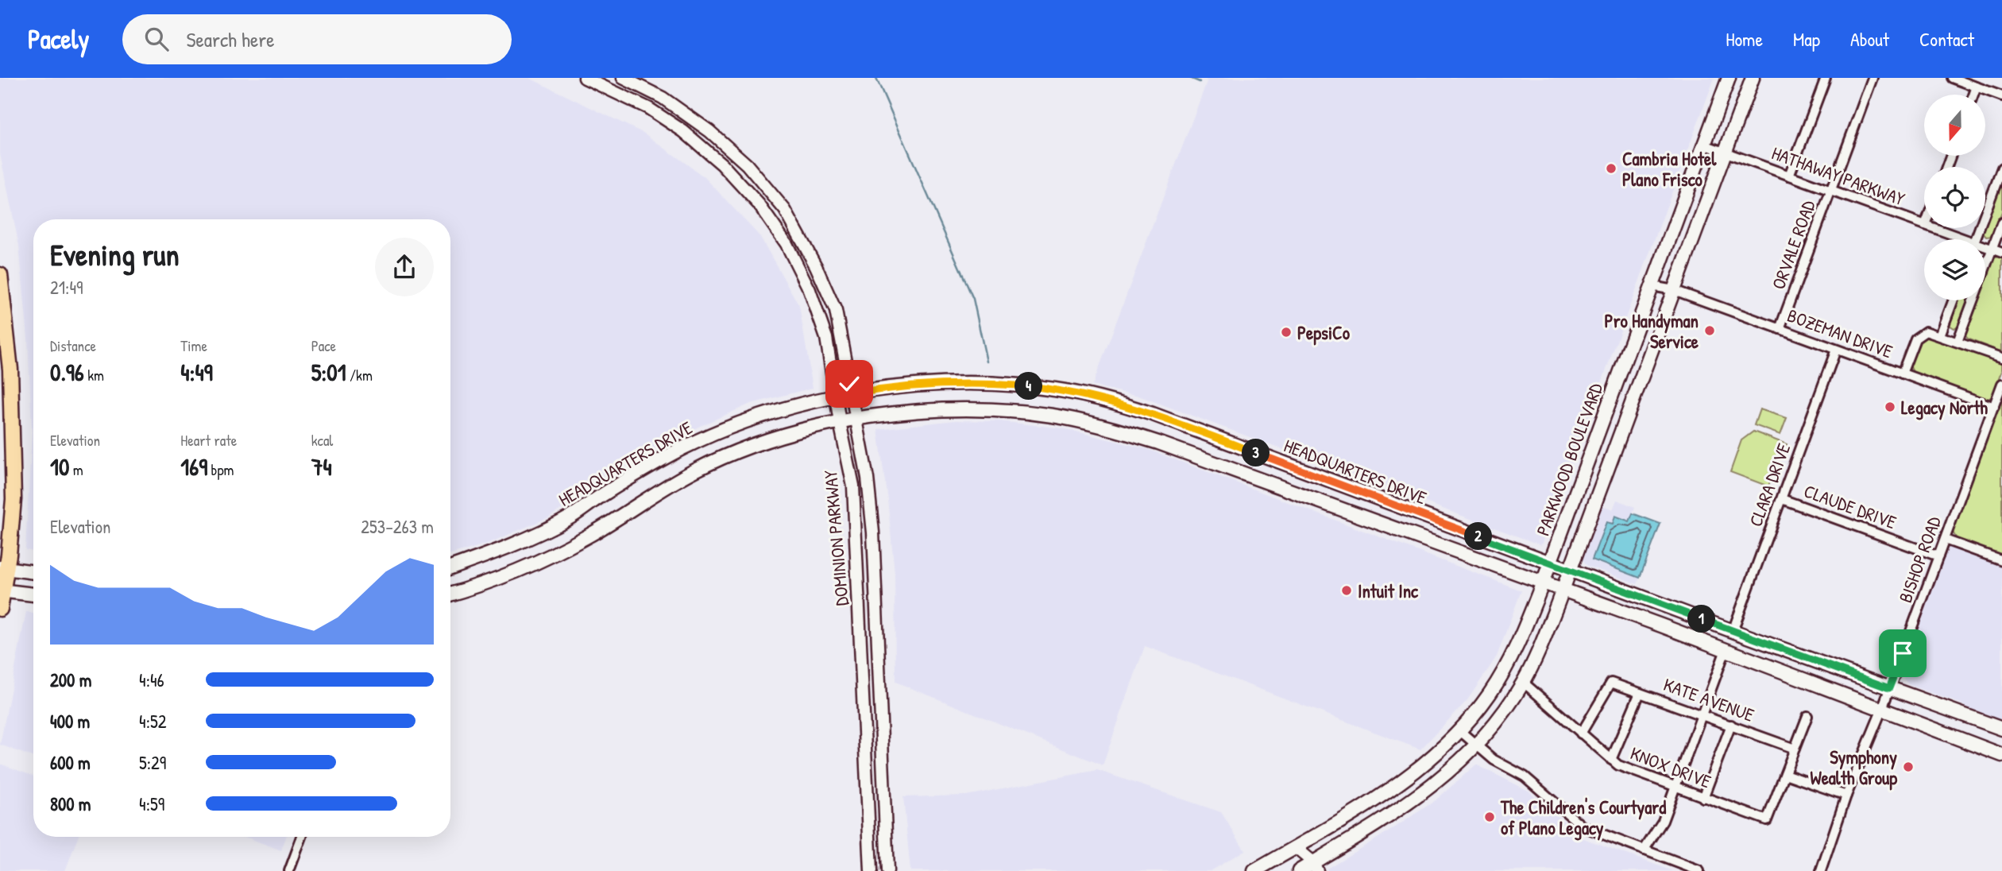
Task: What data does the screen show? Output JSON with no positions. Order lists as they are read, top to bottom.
{
  "streets": {
    "main road": ["PARKWOOD BOULEVARD", "HEADQUARTERS DRIVE"],
    "street": [
      "HATHAWAY PARKWAY",
      "ORVALE ROAD",
      "BOZEMAN DRIVE",
      "CLARA DRIVE",
      "CLAUDE DRIVE",
      "DOMINION PARKWAY",
      "BISHOP ROAD",
      "KATE AVENUE",
      "KNOX DRIVE"
    ]
  },
  "crossings": [
    ["HATHAWAY PARKWAY", "ORVALE ROAD"],
    ["HATHAWAY PARKWAY", "PARKWOOD BOULEVARD"],
    ["ORVALE ROAD", "BOZEMAN DRIVE"],
    ["BOZEMAN DRIVE", "PARKWOOD BOULEVARD"],
    ["BOZEMAN DRIVE", "CLARA DRIVE"],
    ["BOZEMAN DRIVE", "BISHOP ROAD"],
    ["PARKWOOD BOULEVARD", "HEADQUARTERS DRIVE"],
    ["HEADQUARTERS DRIVE", "CLARA DRIVE"],
    ["HEADQUARTERS DRIVE", "DOMINION PARKWAY"],
    ["HEADQUARTERS DRIVE", "BISHOP ROAD"],
    ["CLARA DRIVE", "CLAUDE DRIVE"],
    ["CLAUDE DRIVE", "BISHOP ROAD"],
    ["KATE AVENUE", "KNOX DRIVE"]
  ],
  "places": [
    "Cambria Hotel Plano Frisco",
    "Pro Handyman Service",
    "PepsiCo",
    "Legacy North",
    "Intuit Inc",
    "Symphony Wealth Group",
    "The Children's Courtyard of Plano Legacy"
  ],
  "north": "bottom",
  "page": {
    "header": "Pacely",
    "search": "Search here",
    "nav": [
      "Home",
      "Map",
      "About",
      "Contact"
    ],
    "heading": ["Evening run", "21:49"],
    "stats": [
      ["Distance", "0.96 km"],
      ["Time", "4:49"],
      ["Pace", "5:01 /km"],
      ["Elevation", "10 m"],
      ["Heart rate", "169 bpm"],
      ["kcal", "74"]
    ],
    "pins": [
      "4",
      "3",
      "2",
      "1"
    ],
    "chart": ["Elevation", "253–263 m"],
    "list": [
      {
        "name": "200 m",
        "note": "4:46"
      },
      {
        "name": "400 m",
        "note": "4:52"
      },
      {
        "name": "600 m",
        "note": "5:29"
      },
      {
        "name": "800 m",
        "note": "4:59"
      }
    ]
  }
}
